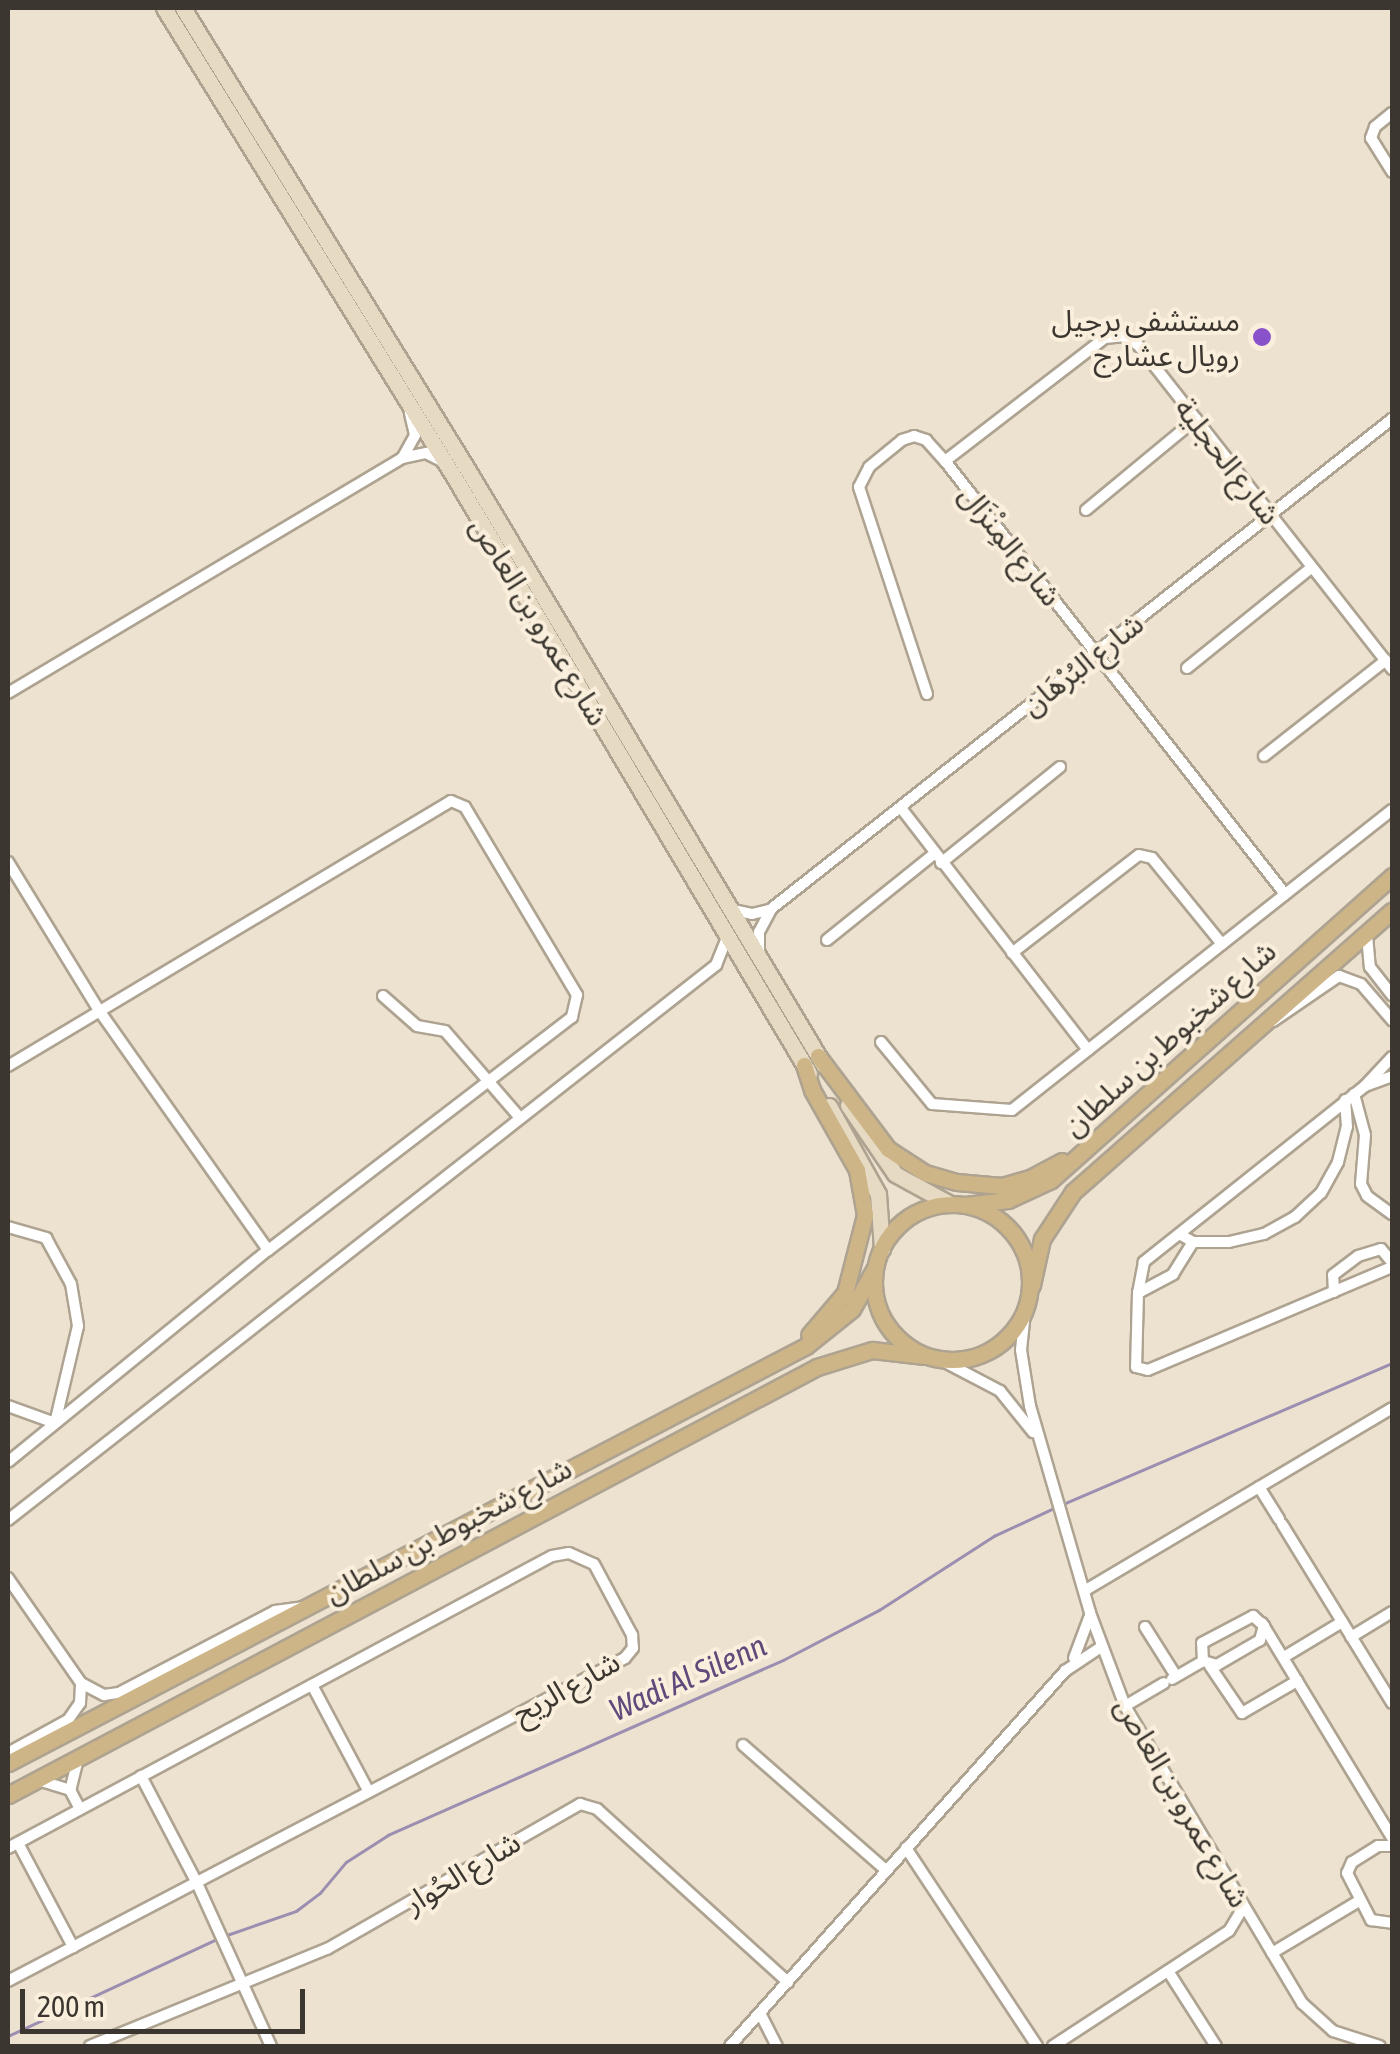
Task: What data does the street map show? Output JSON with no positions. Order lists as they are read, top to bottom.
{
  "streets": {
    "main road": ["شارع عمرو بن العاص", "شارع شخبوط بن سلطان"],
    "street": [
      "شارع الحجلية",
      "شارع المِنْزَال",
      "شارع البُرْهَان",
      "شارع الريح",
      "شارع الحُوار"
    ]
  },
  "crossings": [
    ["شارع الحجلية", "شارع المِنْزَال"],
    ["شارع الحجلية", "شارع البُرْهَان"],
    ["شارع المِنْزَال", "شارع البُرْهَان"],
    ["شارع عمرو بن العاص", "شارع شخبوط بن سلطان"]
  ],
  "water": ["Wadi Al Silenn"],
  "places": ["مستشفى برجيل رويال عشارج"],
  "scale_bar": "200 m"
}
